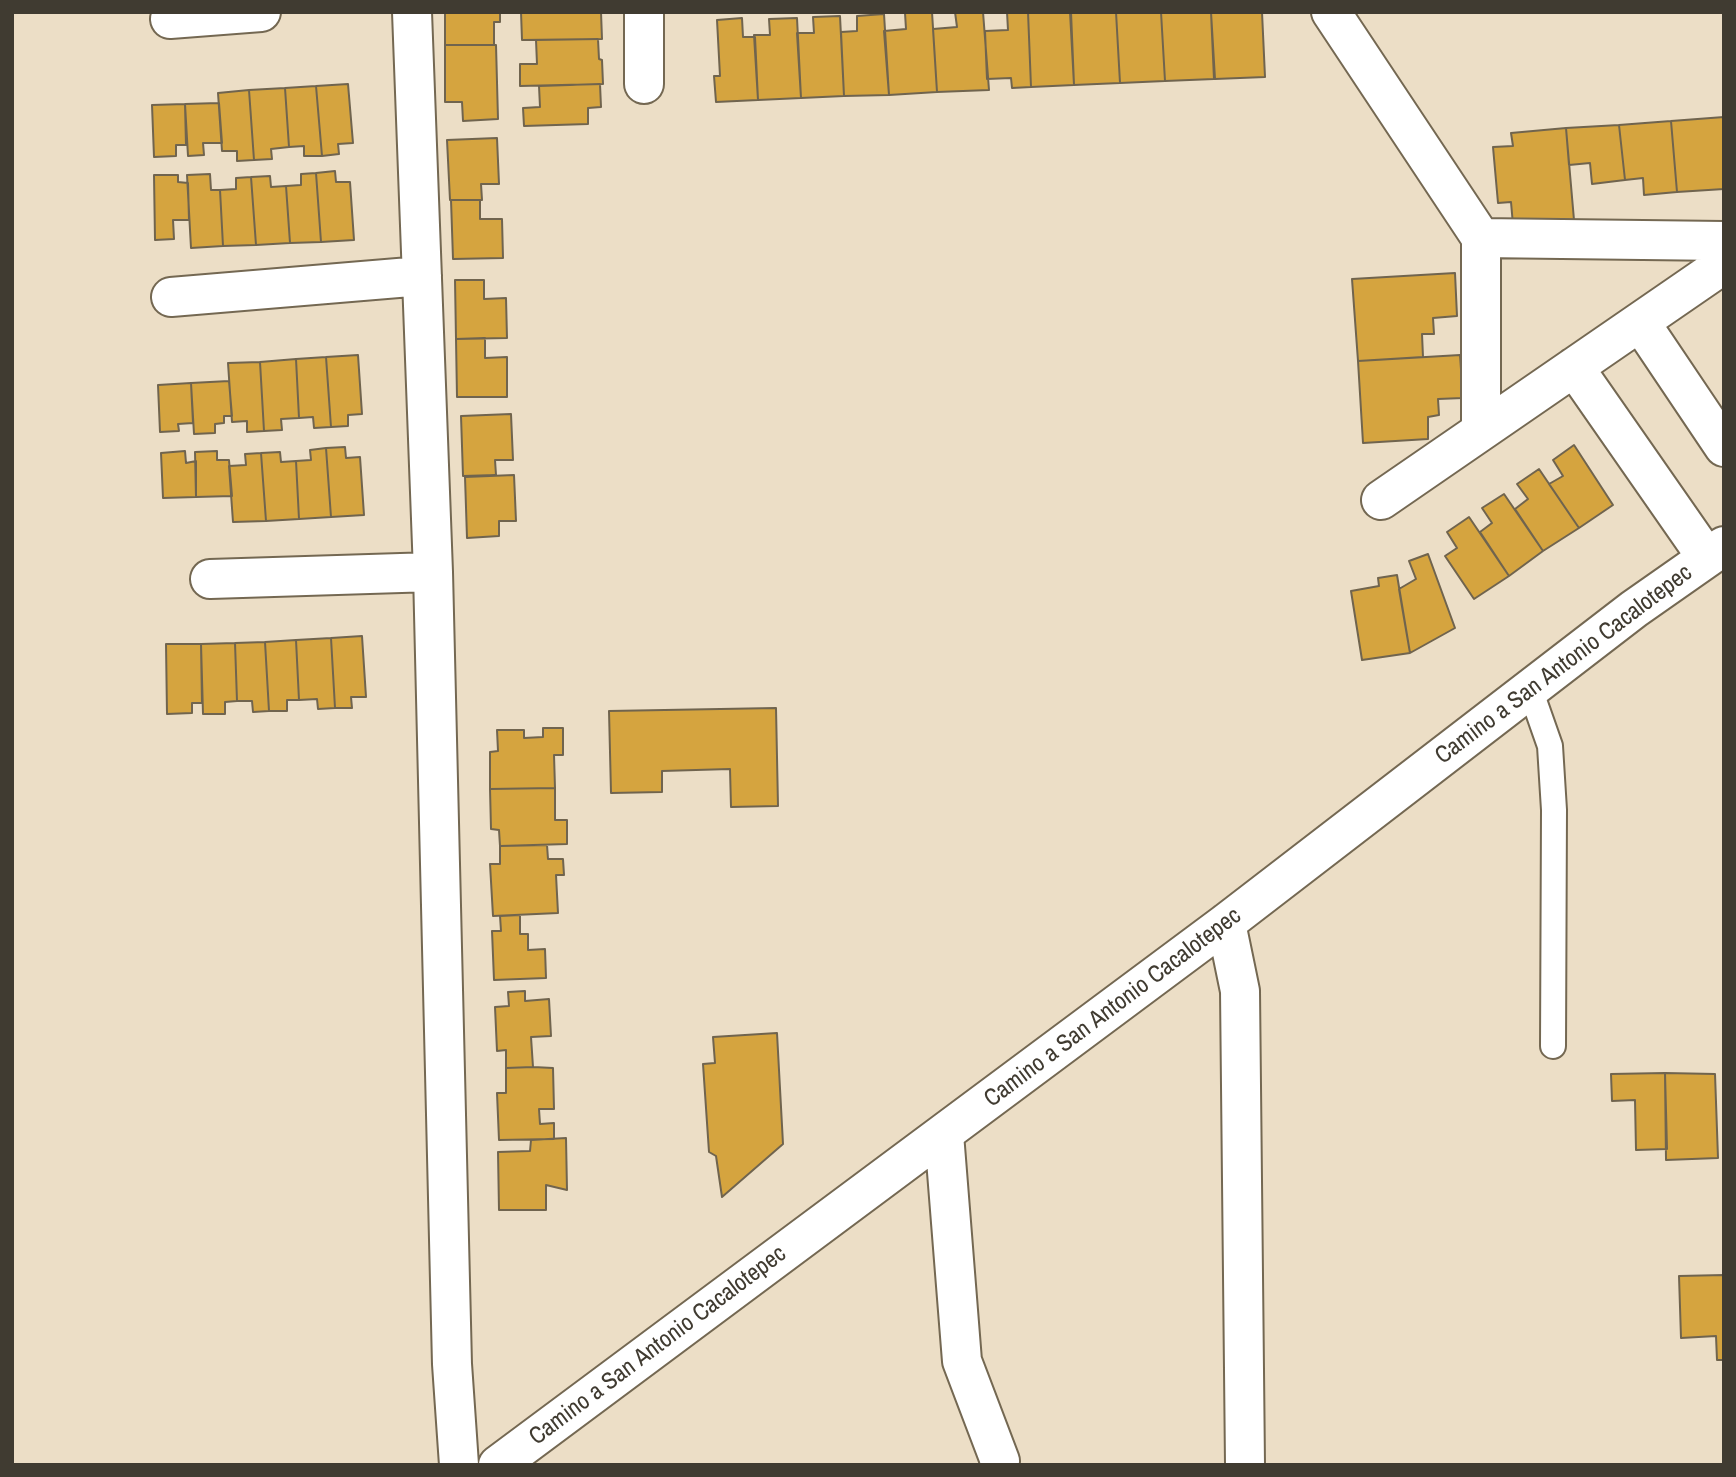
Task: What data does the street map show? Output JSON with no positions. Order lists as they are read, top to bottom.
{
  "streets": {
    "street": ["Camino a San Antonio Cacalotepec"]
  }
}
